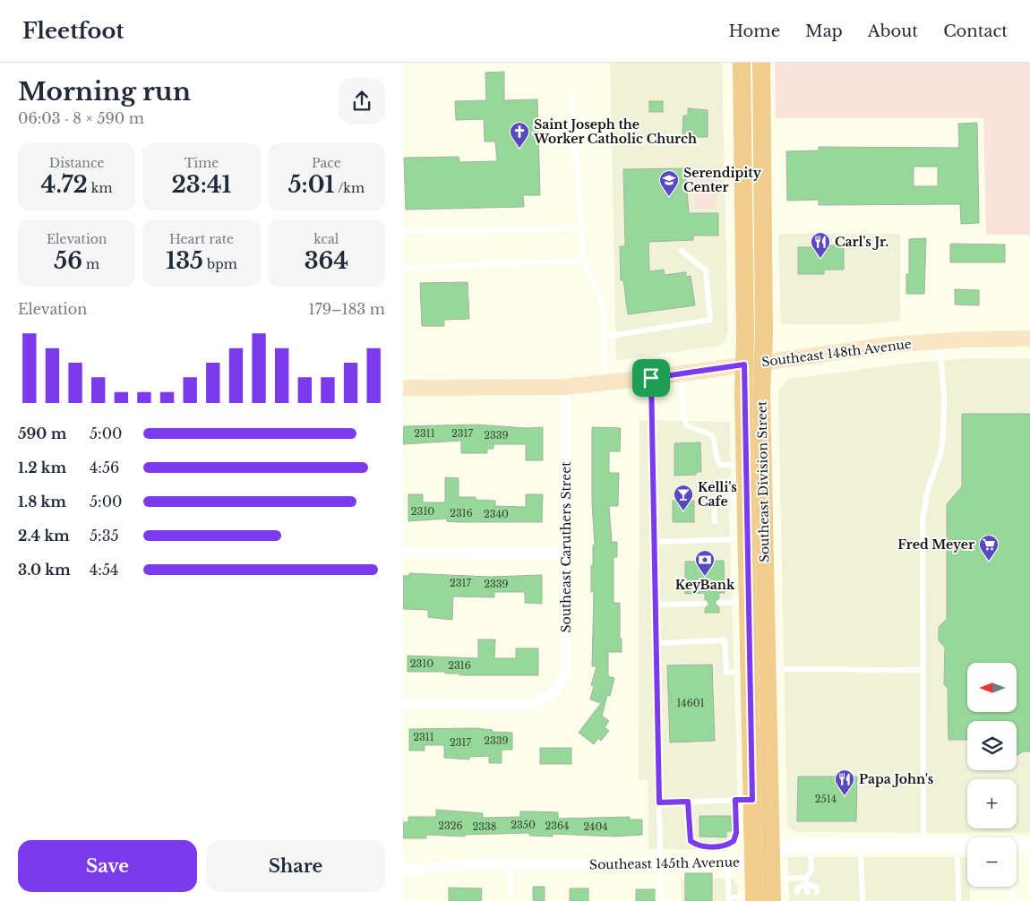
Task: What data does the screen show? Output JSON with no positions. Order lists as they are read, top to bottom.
{
  "streets": {
    "main road": ["Southeast 148th Avenue", "Southeast Division Street"],
    "street": ["Southeast Caruthers Street", "Southeast 145th Avenue"]
  },
  "crossings": [
    ["Southeast 148th Avenue", "Southeast Division Street"],
    ["Southeast 148th Avenue", "Southeast Caruthers Street"],
    ["Southeast Division Street", "Southeast 145th Avenue"]
  ],
  "places": {
    "church": ["Saint Joseph the Worker Catholic Church"],
    "school or university": ["Serendipity Center"],
    "restaurant": ["Carl's Jr.", "Papa John's"],
    "bar": ["Kelli's Cafe"],
    "supermarket": ["Fred Meyer"],
    "bank": ["KeyBank"]
  },
  "house_numbers": [
    "2311",
    "2317",
    "2339",
    "2310",
    "2316",
    "2340",
    "2317",
    "2339",
    "2310",
    "2316",
    "14601",
    "2311",
    "2339",
    "2317",
    "2514",
    "2350",
    "2326",
    "2364",
    "2338",
    "2404"
  ],
  "north": "left",
  "page": {
    "header": "Fleetfoot",
    "nav": [
      "Home",
      "Map",
      "About",
      "Contact"
    ],
    "heading": ["Morning run", "06:03 · 8 × 590 m"],
    "stats": [
      ["Distance", "4.72 km"],
      ["Time", "23:41"],
      ["Pace", "5:01 /km"],
      ["Elevation", "56 m"],
      ["Heart rate", "135 bpm"],
      ["kcal", "364"]
    ],
    "chart": ["Elevation", "179–183 m"],
    "list": [
      {
        "name": "590 m",
        "note": "5:00"
      },
      {
        "name": "1.2 km",
        "note": "4:56"
      },
      {
        "name": "1.8 km",
        "note": "5:00"
      },
      {
        "name": "2.4 km",
        "note": "5:35"
      },
      {
        "name": "3.0 km",
        "note": "4:54"
      }
    ],
    "map_buttons": ["+", "−"],
    "buttons": ["Save", "Share"]
  }
}
